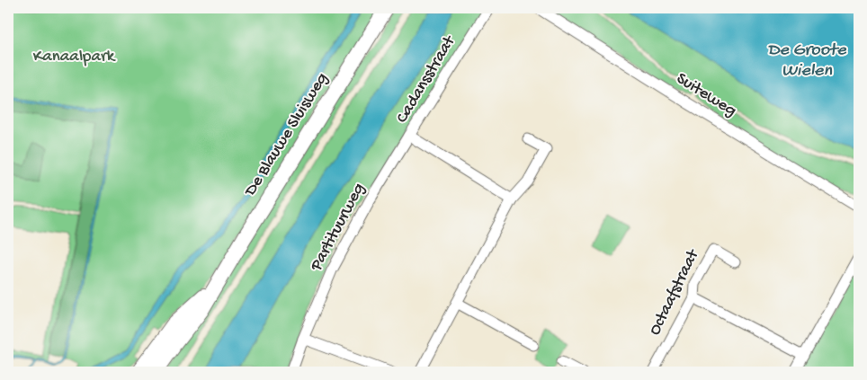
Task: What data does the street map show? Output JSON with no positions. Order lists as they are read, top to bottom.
{
  "streets": {
    "main road": ["De Blauwe Sluisweg"],
    "street": [
      "Cadansstraat",
      "Suiteweg",
      "Partituurweg",
      "Octaafstraat"
    ]
  },
  "crossings": [
    ["Cadansstraat", "Partituurweg"]
  ],
  "water": ["De Groote Wielen"],
  "parks": ["Kanaalpark"]
}
